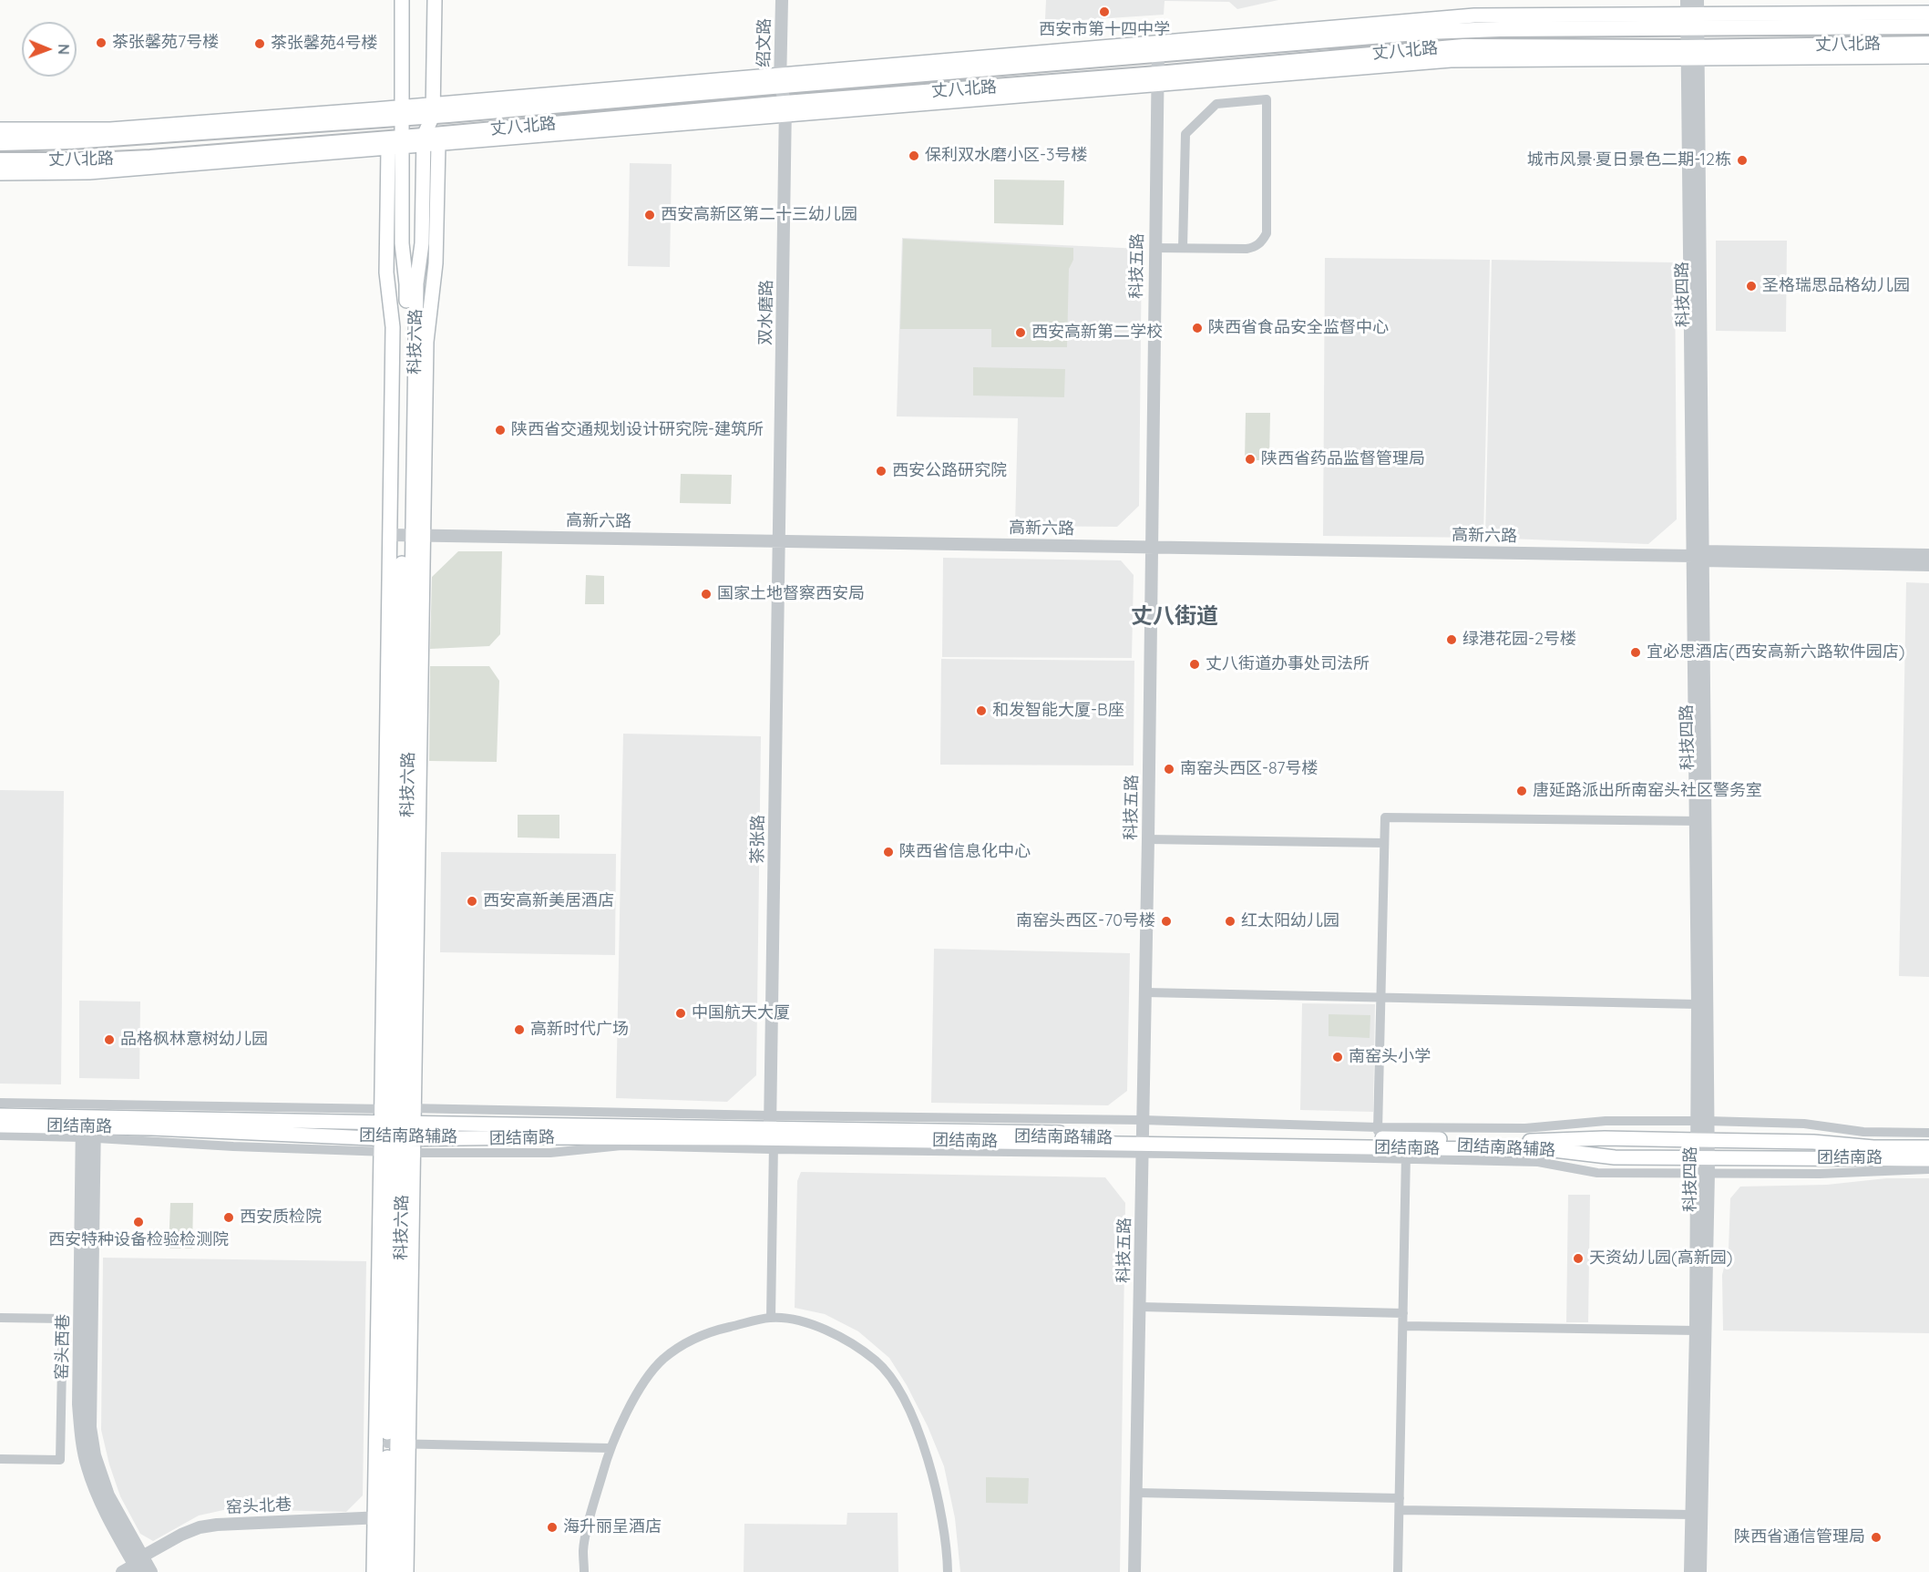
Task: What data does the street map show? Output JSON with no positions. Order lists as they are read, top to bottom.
{
  "streets": {
    "main road": ["丈八北路", "科技六路", "团结南路"],
    "street": [
      "绍文路",
      "科技五路",
      "科技四路",
      "双水磨路",
      "高新六路",
      "茶张路",
      "团结南路辅路",
      "窑头西巷",
      "窑头北巷"
    ]
  },
  "crossings": [
    ["绍文路", "丈八北路"],
    ["绍文路", "双水磨路"],
    ["丈八北路", "科技五路"],
    ["丈八北路", "科技四路"],
    ["丈八北路", "双水磨路"],
    ["丈八北路", "科技六路"],
    ["科技五路", "高新六路"],
    ["科技五路", "团结南路"],
    ["科技五路", "团结南路辅路"],
    ["科技四路", "高新六路"],
    ["科技四路", "团结南路"],
    ["科技四路", "团结南路辅路"],
    ["双水磨路", "高新六路"],
    ["双水磨路", "茶张路"],
    ["科技六路", "高新六路"],
    ["科技六路", "团结南路"],
    ["科技六路", "团结南路辅路"],
    ["科技六路", "窑头北巷"],
    ["高新六路", "茶张路"],
    ["茶张路", "团结南路"],
    ["茶张路", "团结南路辅路"],
    ["团结南路", "团结南路辅路"],
    ["团结南路", "窑头西巷"],
    ["窑头西巷", "窑头北巷"]
  ],
  "districts": ["丈八街道"],
  "places": [
    "西安市第十四中学",
    "茶张馨苑7号楼",
    "茶张馨苑4号楼",
    "保利双水磨小区-3号楼",
    "城市风景·夏日景色二期-12栋",
    "西安高新区第二十三幼儿园",
    "圣格瑞思品格幼儿园",
    "陕西省食品安全监督中心",
    "西安高新第二学校",
    "陕西省交通规划设计研究院-建筑所",
    "陕西省药品监督管理局",
    "西安公路研究院",
    "国家土地督察西安局",
    "绿港花园-2号楼",
    "宜必思酒店(西安高新六路软件园店)",
    "丈八街道办事处司法所",
    "和发智能大厦-B座",
    "南窑头西区-87号楼",
    "唐延路派出所南窑头社区警务室",
    "陕西省信息化中心",
    "西安高新美居酒店",
    "南窑头西区-70号楼",
    "红太阳幼儿园",
    "中国航天大厦",
    "高新时代广场",
    "品格枫林意树幼儿园",
    "南窑头小学",
    "西安质检院",
    "西安特种设备检验检测院",
    "天资幼儿园(高新园)",
    "海升丽呈酒店",
    "陕西省通信管理局"
  ],
  "north": "right"
}
